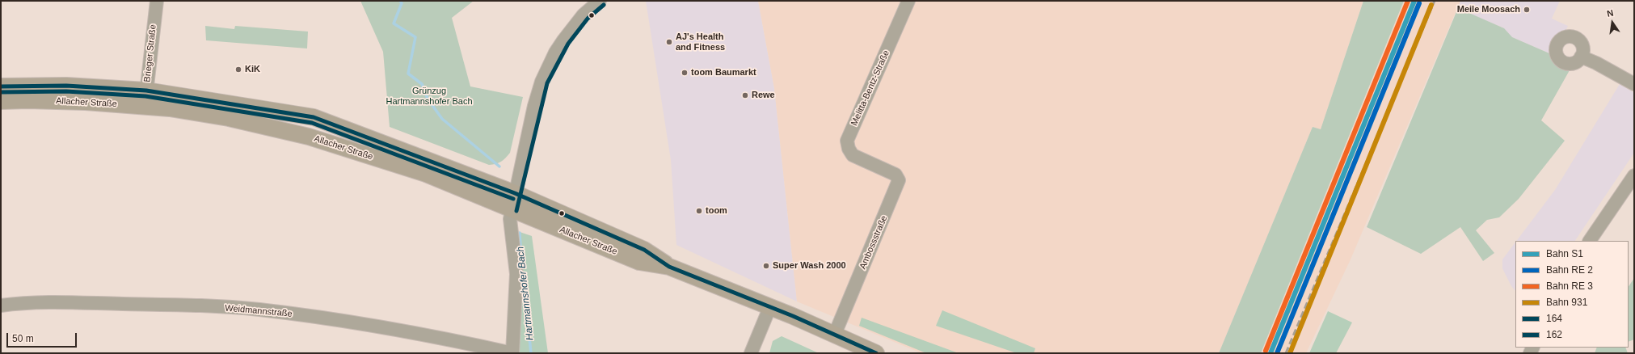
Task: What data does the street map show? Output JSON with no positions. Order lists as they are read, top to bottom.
{
  "streets": {
    "main road": ["Allacher Straße"],
    "street": [
      "Brieger Straße",
      "Melitta-Bentz-Straße",
      "Ambossstraße",
      "Weidmannstraße"
    ]
  },
  "crossings": [
    ["Brieger Straße", "Allacher Straße"],
    ["Melitta-Bentz-Straße", "Ambossstraße"],
    ["Allacher Straße", "Ambossstraße"]
  ],
  "water": ["Hartmannshofer Bach"],
  "parks": ["Grünzug Hartmannshofer Bach"],
  "places": [
    "Meile Moosach",
    "AJ's Health and Fitness",
    "KiK",
    "toom Baumarkt",
    "Rewe",
    "toom",
    "Super Wash 2000"
  ],
  "lines": [
    "rail line S1",
    "rail line 931",
    "transit line 162",
    "transit line 164"
  ],
  "legend": [
    "Bahn S1",
    "Bahn RE 2",
    "Bahn RE 3",
    "Bahn 931",
    "164",
    "162"
  ],
  "scale_bar": "50 m",
  "north": "top"
}
